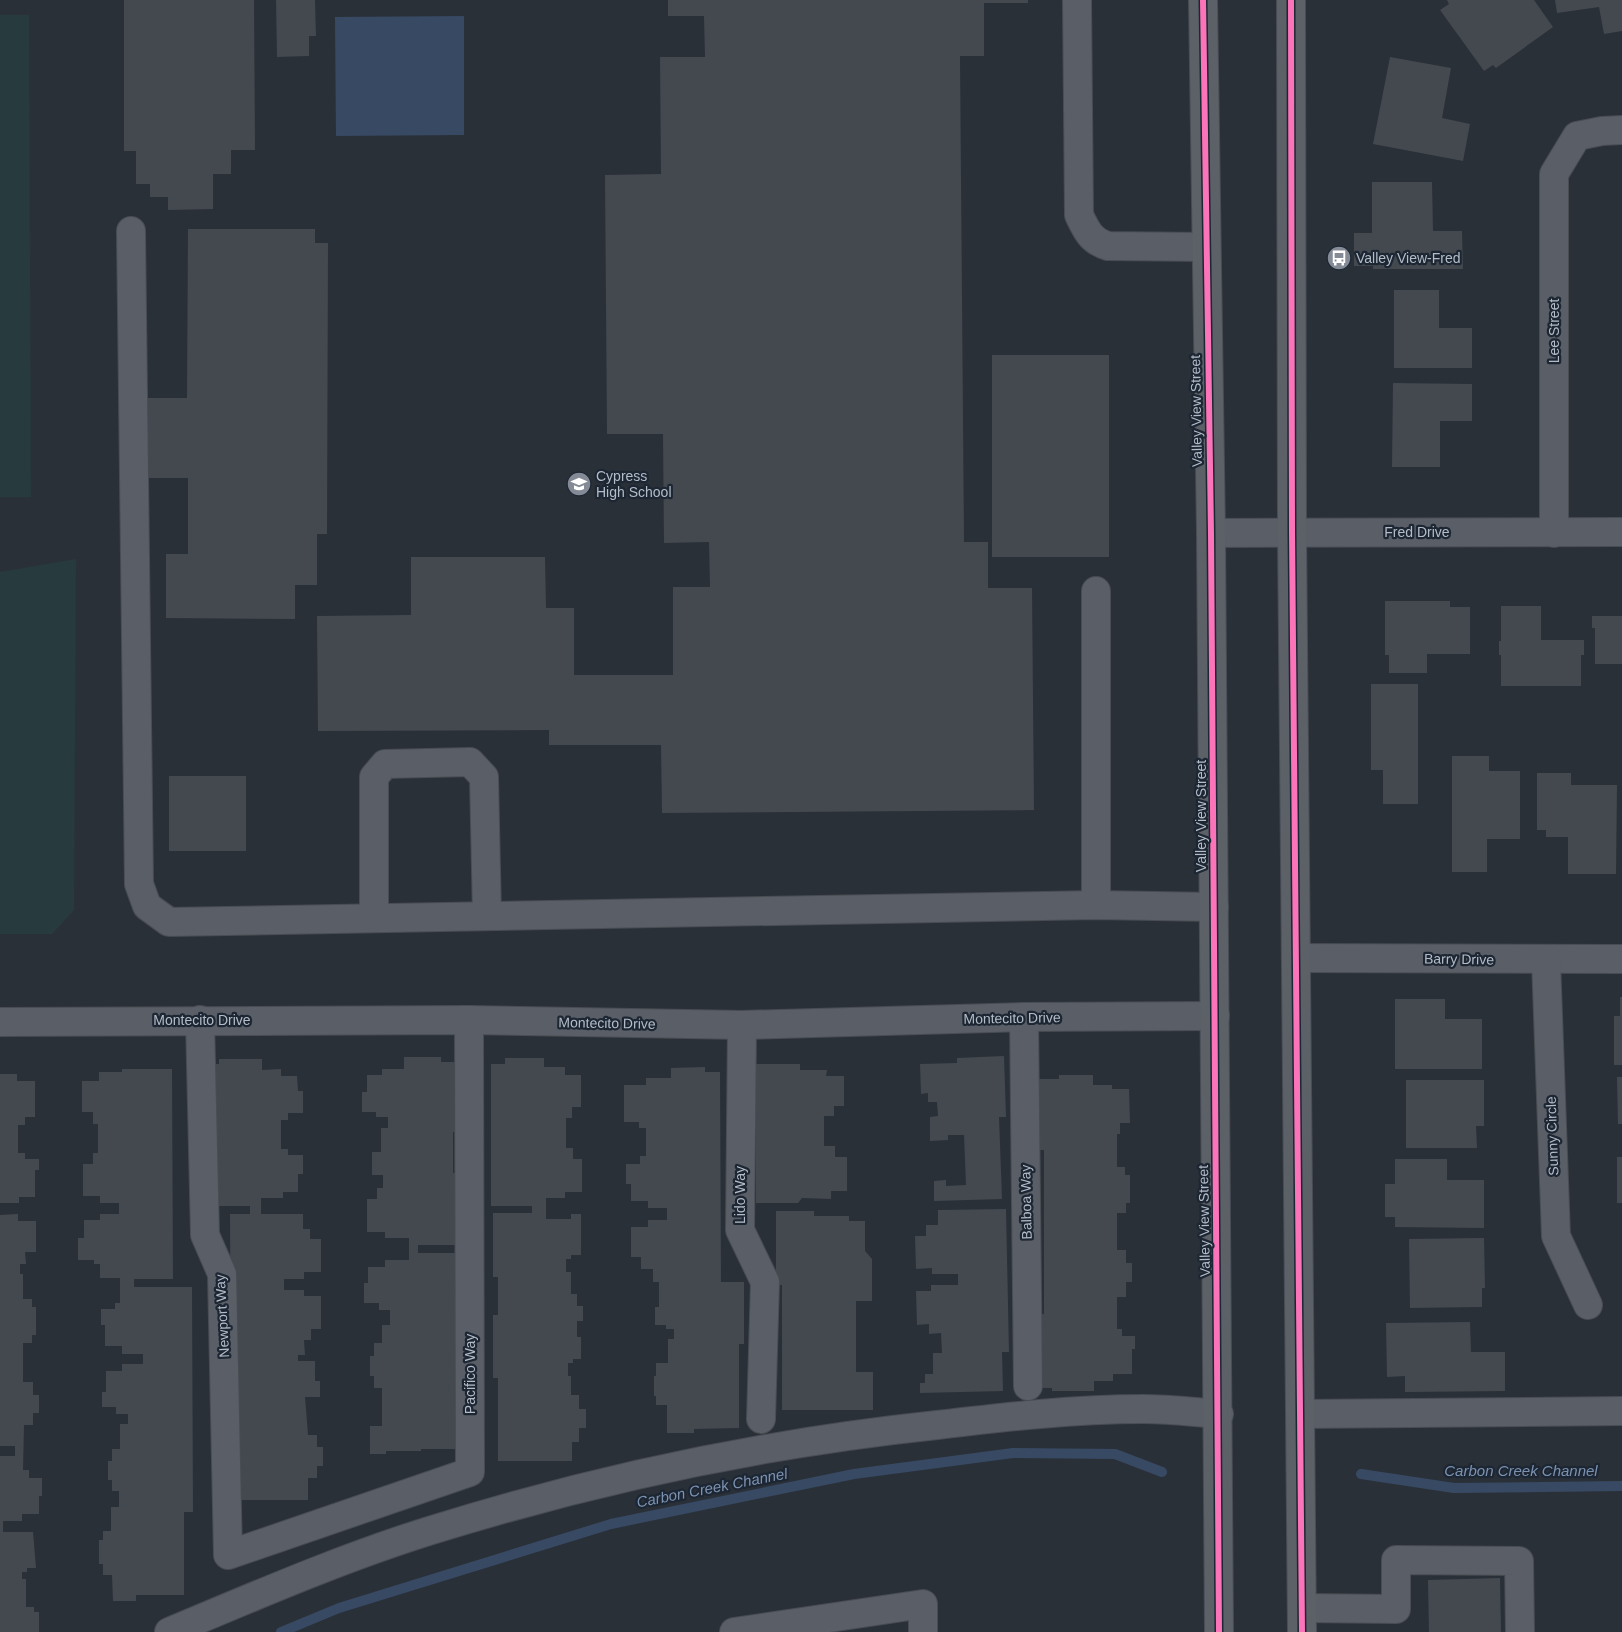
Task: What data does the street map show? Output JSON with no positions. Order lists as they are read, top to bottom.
{
  "streets": {
    "main road": ["Valley View Street"],
    "street": [
      "Lee Street",
      "Fred Drive",
      "Barry Drive",
      "Montecito Drive",
      "Sunny Circle",
      "Lido Way",
      "Balboa Way",
      "Newport Way",
      "Pacifico Way"
    ]
  },
  "crossings": [
    ["Lee Street", "Fred Drive"],
    ["Valley View Street", "Fred Drive"],
    ["Valley View Street", "Montecito Drive"],
    ["Barry Drive", "Sunny Circle"],
    ["Montecito Drive", "Lido Way"],
    ["Montecito Drive", "Balboa Way"],
    ["Montecito Drive", "Newport Way"],
    ["Montecito Drive", "Pacifico Way"],
    ["Newport Way", "Pacifico Way"]
  ],
  "water": ["Carbon Creek Channel"],
  "places": {
    "bus stop": ["Valley View-Fred"],
    "school or university": ["Cypress High School"]
  }
}
